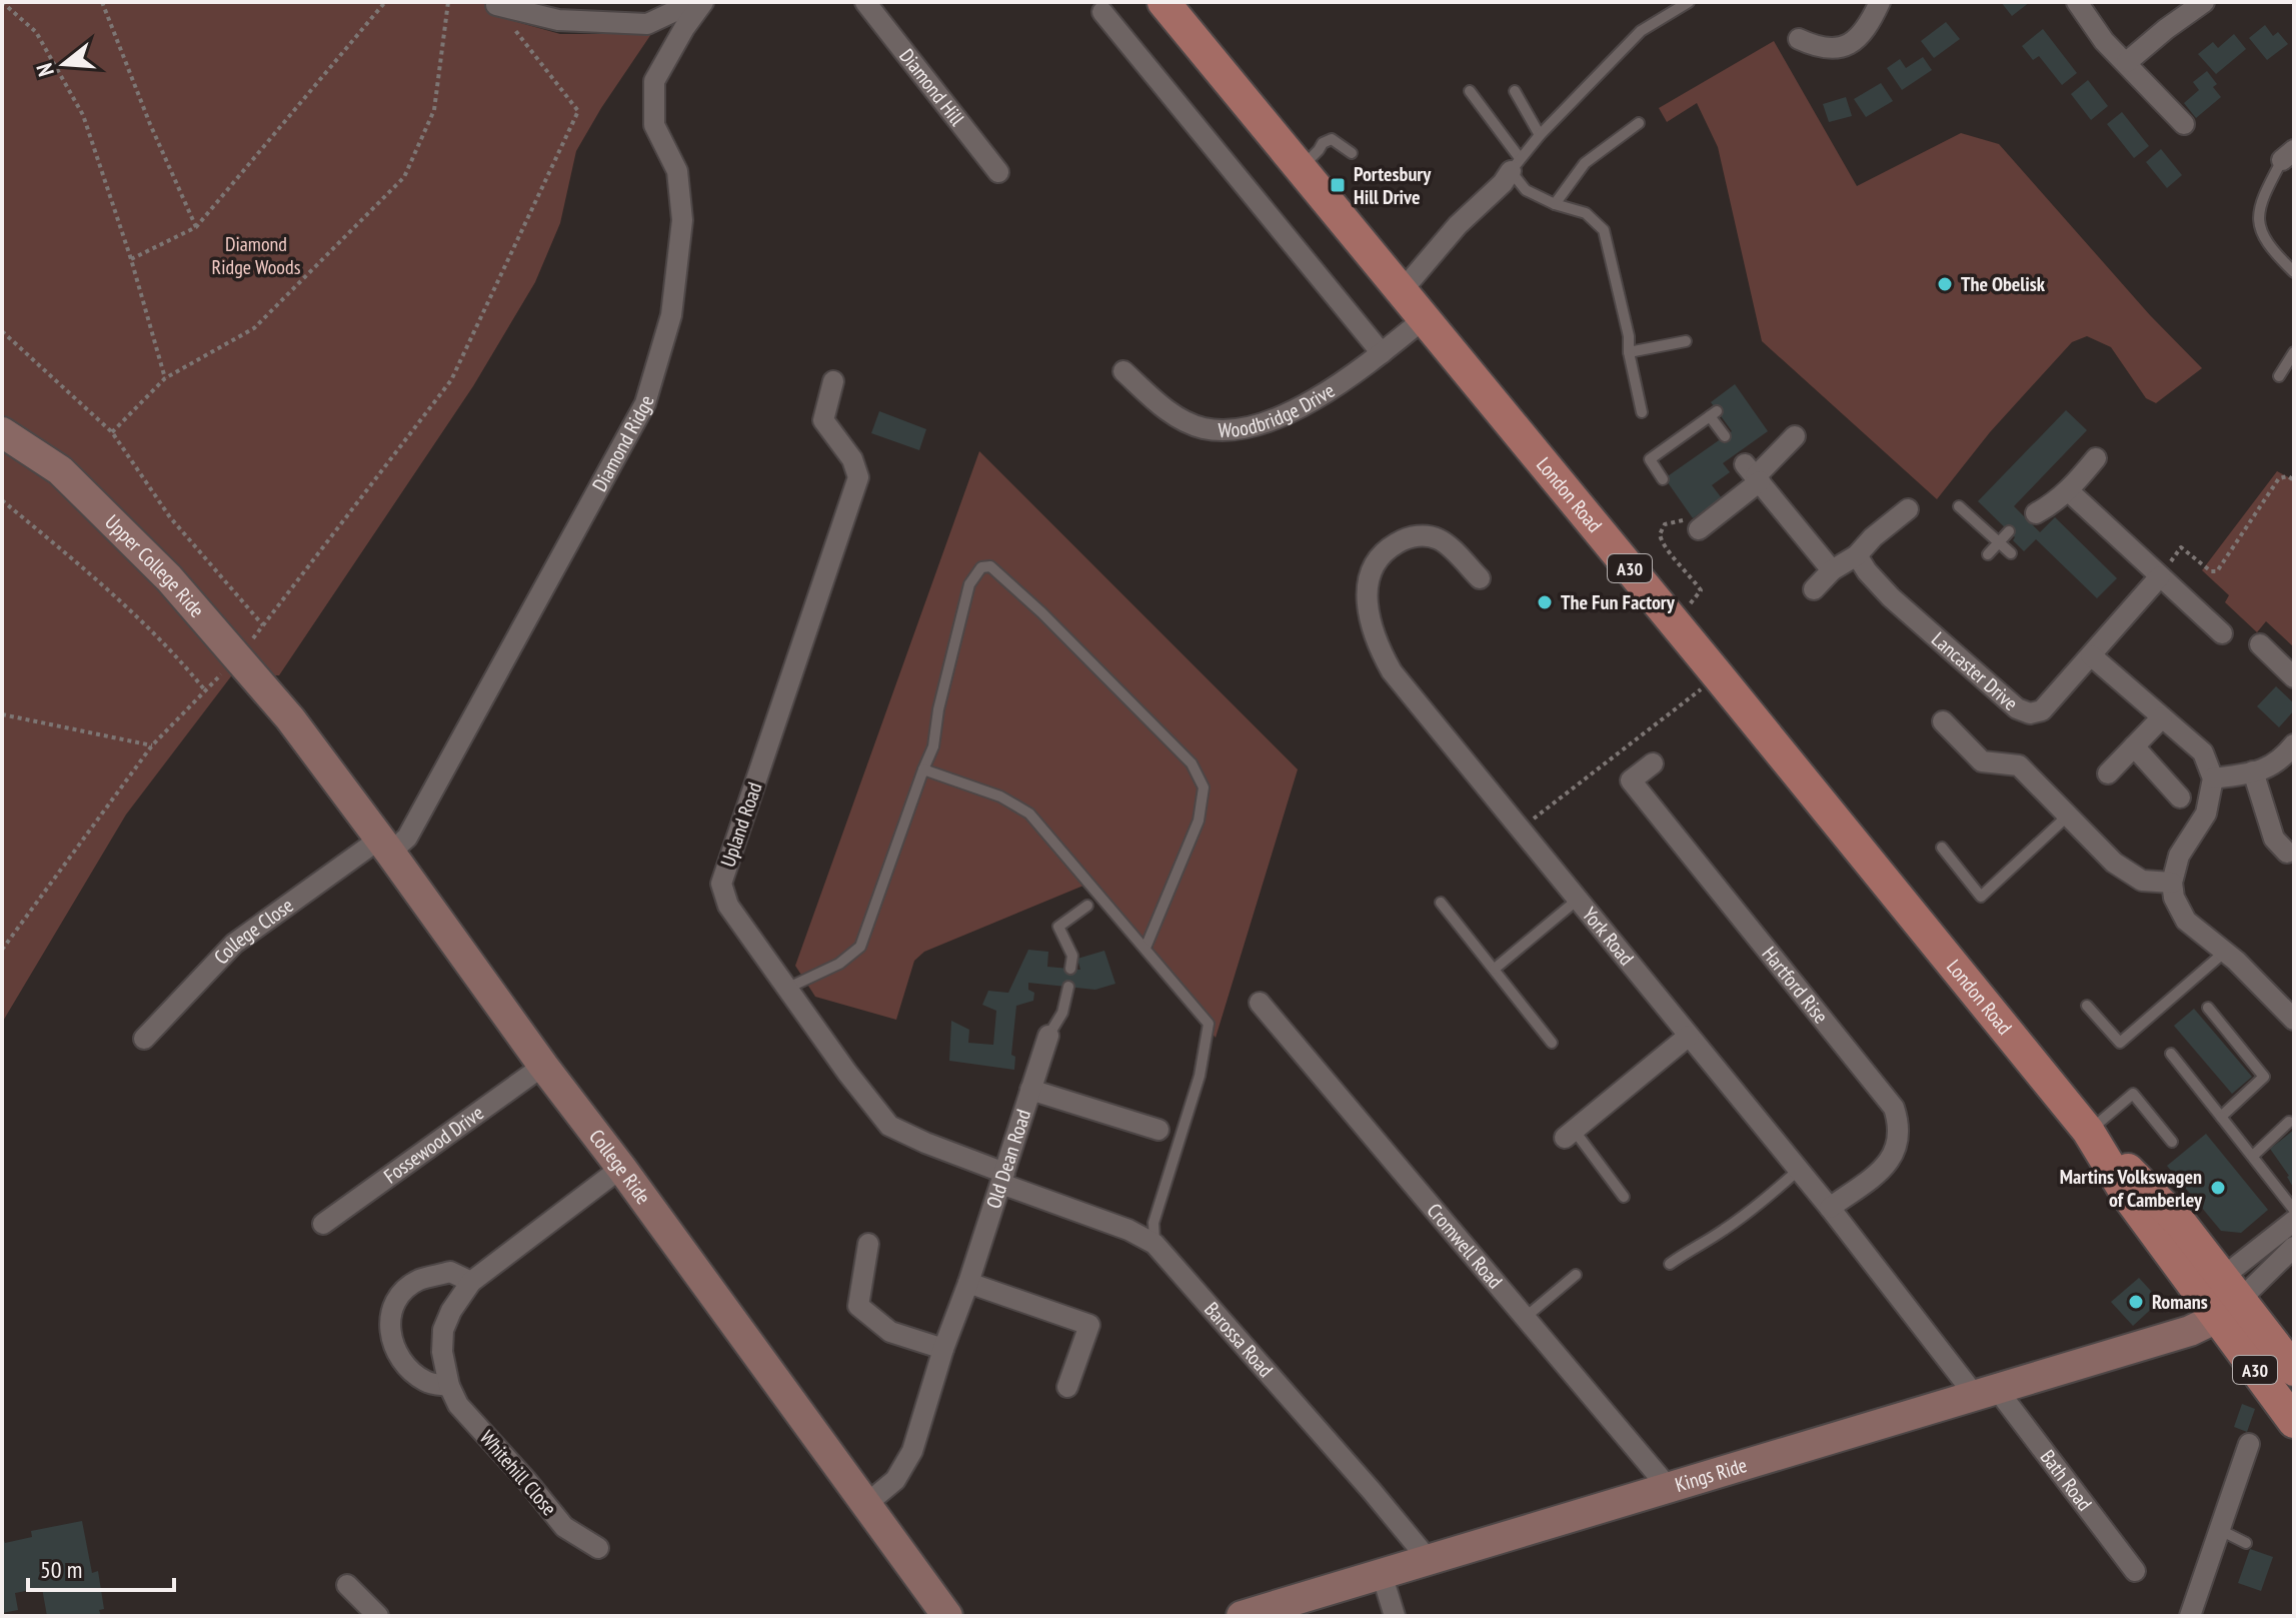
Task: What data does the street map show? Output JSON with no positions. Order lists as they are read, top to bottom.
{
  "streets": {
    "main road": ["London Road", "A30"],
    "street": [
      "Diamond Hill",
      "Woodbridge Drive",
      "Diamond Ridge",
      "Upper College Ride",
      "Lancaster Drive",
      "Upland Road",
      "College Close",
      "York Road",
      "Hartford Rise",
      "Fossewood Drive",
      "Old Dean Road",
      "College Ride",
      "Cromwell Road",
      "Barossa Road",
      "Whitehill Close",
      "Kings Ride",
      "Bath Road"
    ]
  },
  "crossings": [
    ["Woodbridge Drive", "London Road"],
    ["Diamond Ridge", "College Close"],
    ["Diamond Ridge", "College Ride"],
    ["London Road", "Kings Ride"],
    ["Upper College Ride", "College Ride"],
    ["Upland Road", "Old Dean Road"],
    ["Upland Road", "Barossa Road"],
    ["College Close", "College Ride"],
    ["York Road", "Hartford Rise"],
    ["York Road", "Kings Ride"],
    ["York Road", "Bath Road"],
    ["Fossewood Drive", "College Ride"],
    ["Old Dean Road", "College Ride"],
    ["Old Dean Road", "Barossa Road"],
    ["College Ride", "Whitehill Close"],
    ["Cromwell Road", "Kings Ride"],
    ["Barossa Road", "Kings Ride"],
    ["Kings Ride", "Bath Road"]
  ],
  "parks": ["Diamond Ridge Woods"],
  "places": {
    "transit": ["Portesbury Hill Drive"],
    "other": [
      "The Obelisk",
      "The Fun Factory",
      "Martins Volkswagen of Camberley",
      "Romans"
    ]
  },
  "scale_bar": "50 m",
  "north": "left"
}
